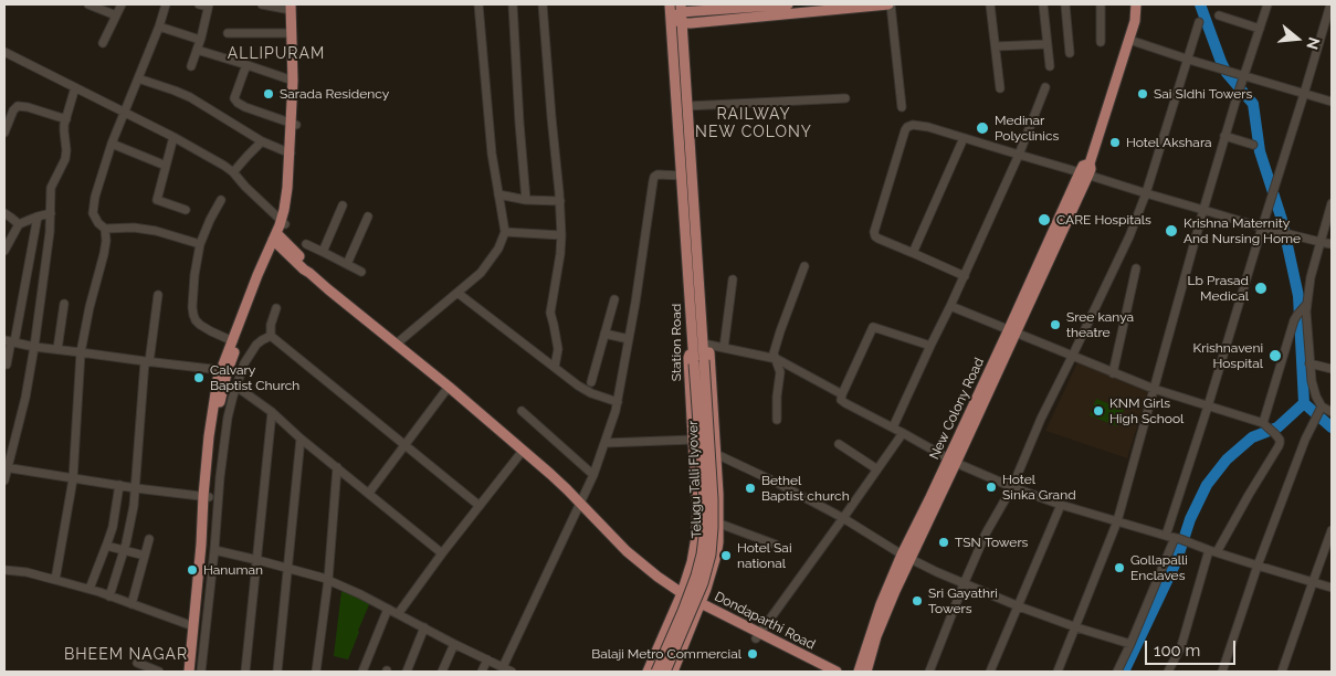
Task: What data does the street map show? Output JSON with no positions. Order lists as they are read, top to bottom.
{
  "streets": {
    "main road": [
      "Station Road",
      "New Colony Road",
      "Telugu Talli Flyover",
      "Dondaparthi Road"
    ]
  },
  "crossings": [
    ["Station Road", "Telugu Talli Flyover"],
    ["Station Road", "Dondaparthi Road"]
  ],
  "districts": ["ALLIPURAM", "RAILWAY NEW COLONY", "BHEEM NAGAR"],
  "places": [
    "Sarada Residency",
    "Sai SIdhi Towers",
    "Medinar Polyclinics",
    "Hotel Akshara",
    "CARE Hospitals",
    "Krishna Maternity And Nursing Home",
    "Lb Prasad Medical",
    "Sree kanya theatre",
    "Krishnaveni Hospital",
    "Calvary Baptist Church",
    "KNM Girls High School",
    "Hotel Sinka Grand",
    "Bethel Baptist church",
    "TSN Towers",
    "Hotel Sai national",
    "Gollapalli Enclaves",
    "Hanuman",
    "Sri Gayathri Towers",
    "Balaji Metro Commercial"
  ],
  "scale_bar": "100 m",
  "north": "right"
}
